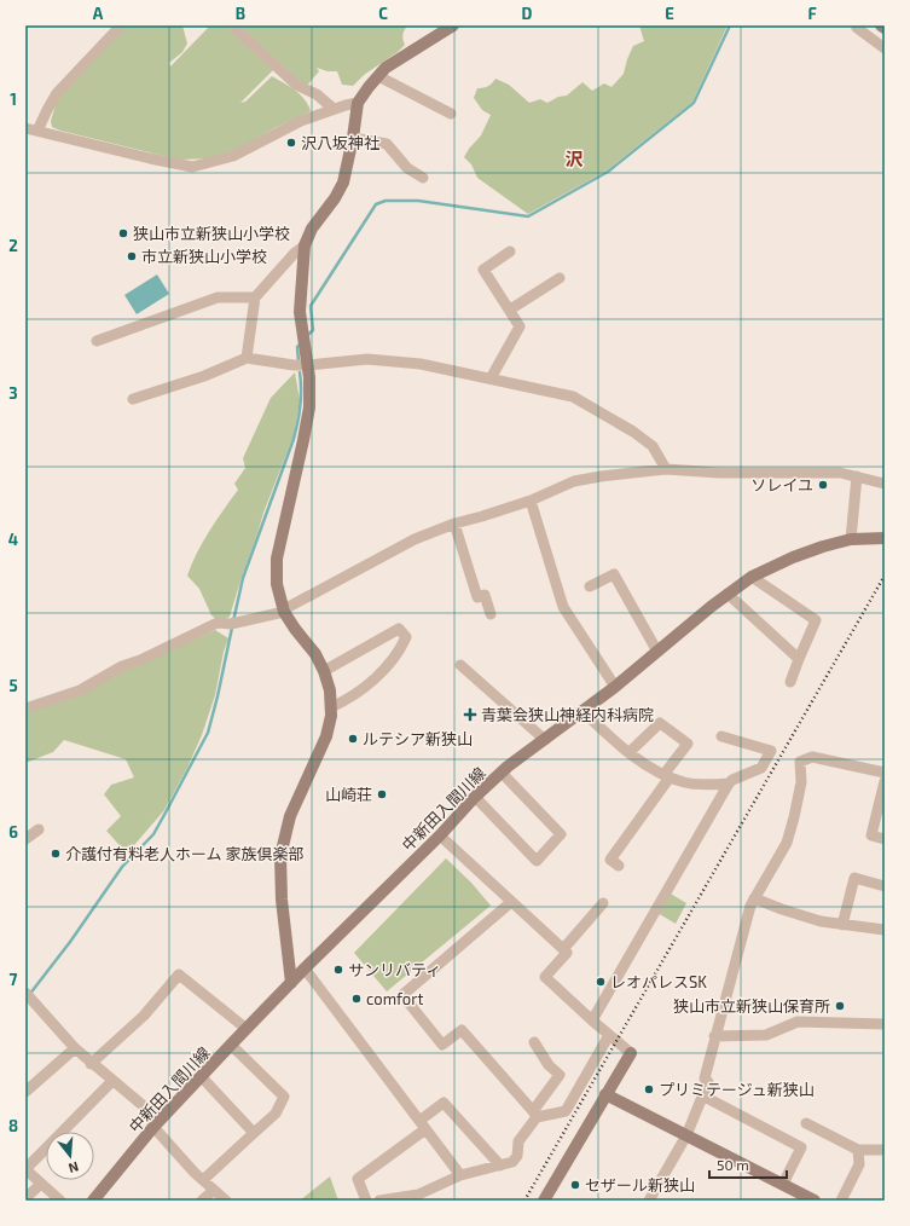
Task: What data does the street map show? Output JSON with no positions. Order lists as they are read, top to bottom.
{
  "streets": {
    "street": ["中新田入間川線"]
  },
  "districts": ["沢"],
  "places": {
    "other": [
      "沢八坂神社",
      "狭山市立新狭山小学校",
      "市立新狭山小学校",
      "ソレイユ",
      "ルテシア新狭山",
      "山崎荘",
      "介護付有料老人ホーム 家族倶楽部",
      "サンリバティ",
      "レオパレスSK",
      "comfort",
      "狭山市立新狭山保育所",
      "プリミテージュ新狭山",
      "セザール新狭山"
    ],
    "health": ["青葉会狭山神経内科病院"]
  },
  "scale_bar": "50 m",
  "north": "bottom",
  "grid": {
    "columns": [
      "A",
      "B",
      "C",
      "D",
      "E",
      "F"
    ],
    "rows": [
      "1",
      "2",
      "3",
      "4",
      "5",
      "6",
      "7",
      "8"
    ]
  }
}
